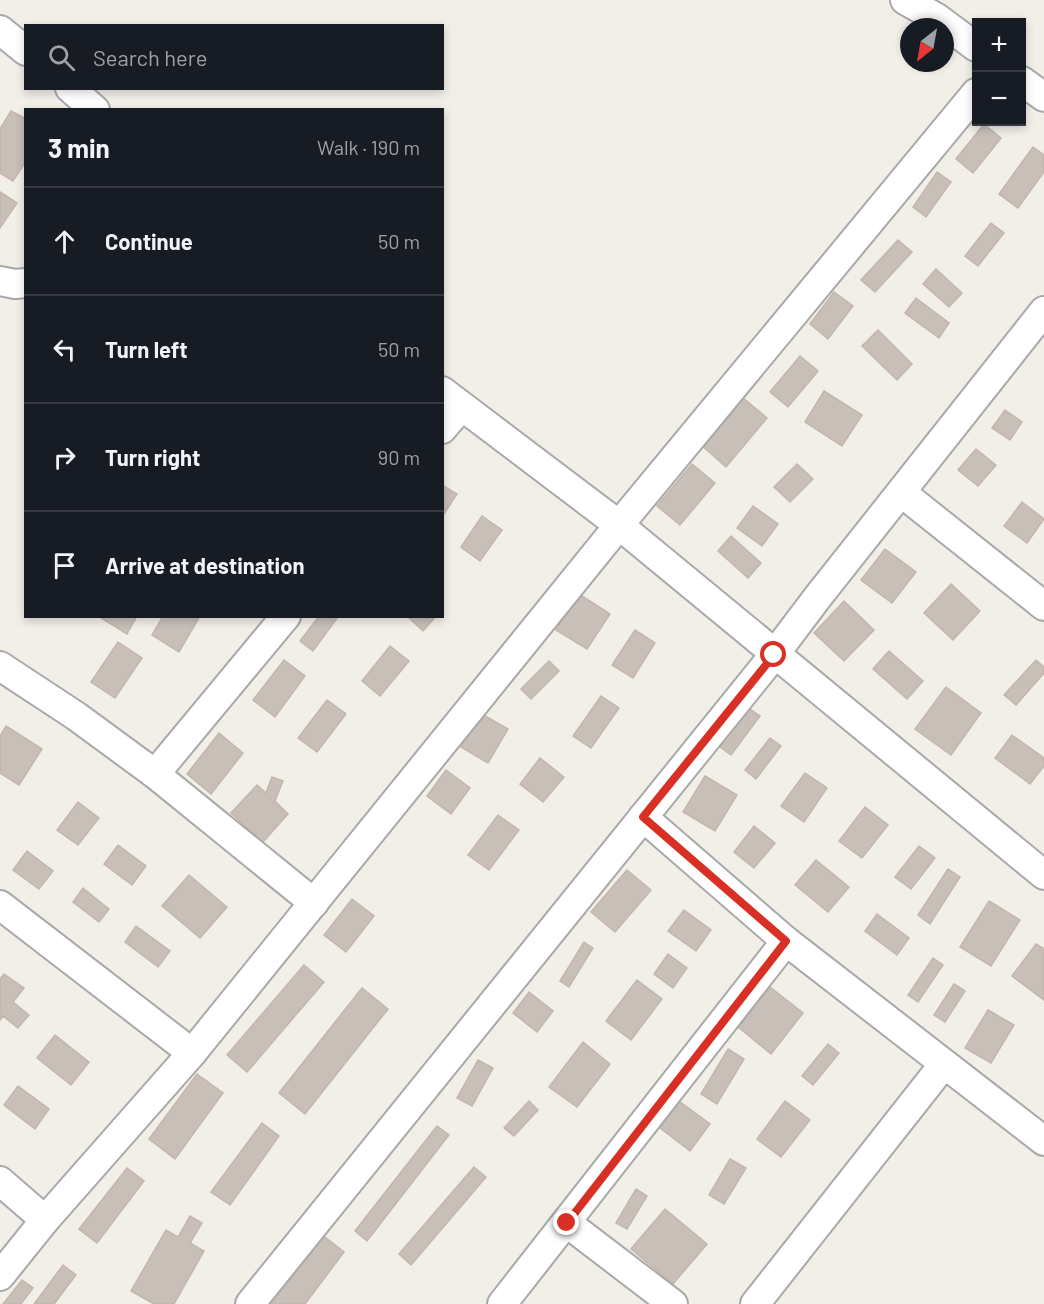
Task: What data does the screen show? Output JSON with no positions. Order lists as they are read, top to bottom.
{
  "north": "bottom left",
  "page": {
    "map_buttons": ["+", "−"],
    "search": "Search here",
    "heading": ["3 min", "Walk · 190 m"],
    "list": [
      ["Continue", "50 m"],
      ["Turn left", "50 m"],
      ["Turn right", "90 m"],
      "Arrive at destination"
    ]
  }
}
